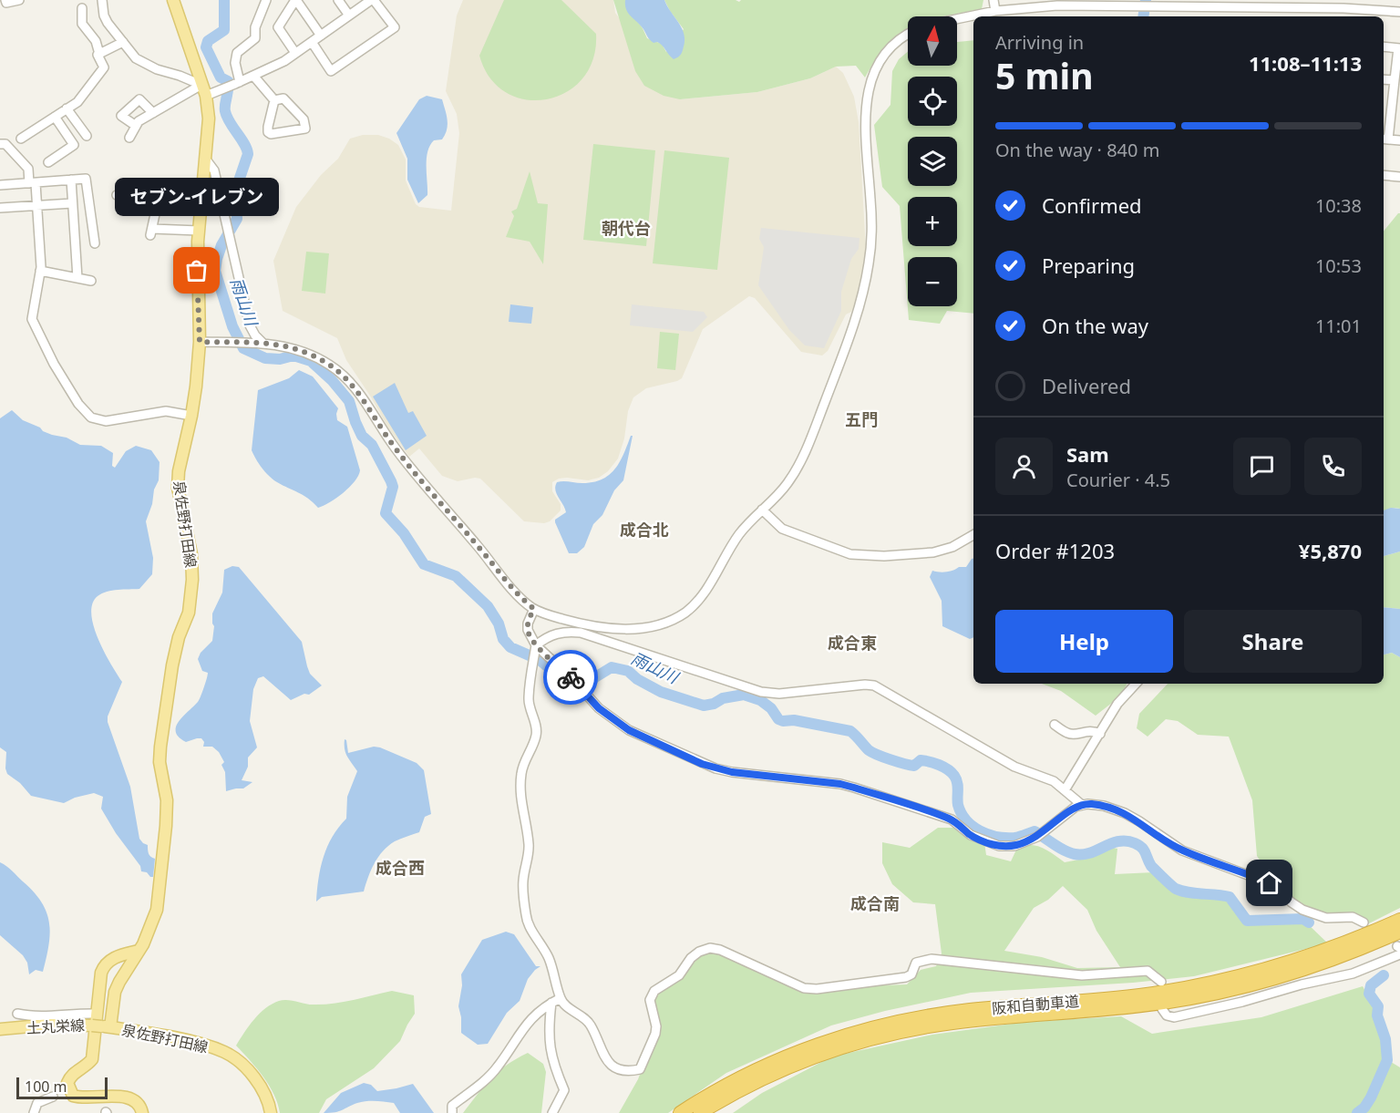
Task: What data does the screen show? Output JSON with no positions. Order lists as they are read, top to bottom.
{
  "streets": {
    "highway": ["阪和自動車道"],
    "main road": ["泉佐野打田線", "土丸栄線"]
  },
  "crossings": [
    ["泉佐野打田線", "土丸栄線"]
  ],
  "districts": [
    "朝代台",
    "五門",
    "成合北",
    "成合東",
    "成合西",
    "成合南"
  ],
  "water": ["雨山川"],
  "places": ["セブン-イレブン"],
  "scale_bar": "100 m",
  "north": "top",
  "page": {
    "map_buttons": ["+", "−"],
    "heading": ["5 min", "Arriving in", "11:08–11:13"],
    "panel": [
      "Sam",
      "Courier · 4.5",
      "Order #1203",
      "¥5,870"
    ],
    "bar": "On the way · 840 m",
    "list": [
      ["Confirmed", "10:38"],
      ["Preparing", "10:53"],
      ["On the way", "11:01"],
      "Delivered"
    ],
    "bubble": "セブン-イレブン",
    "buttons": ["Help", "Share"],
    "scale": "100 m"
  }
}
